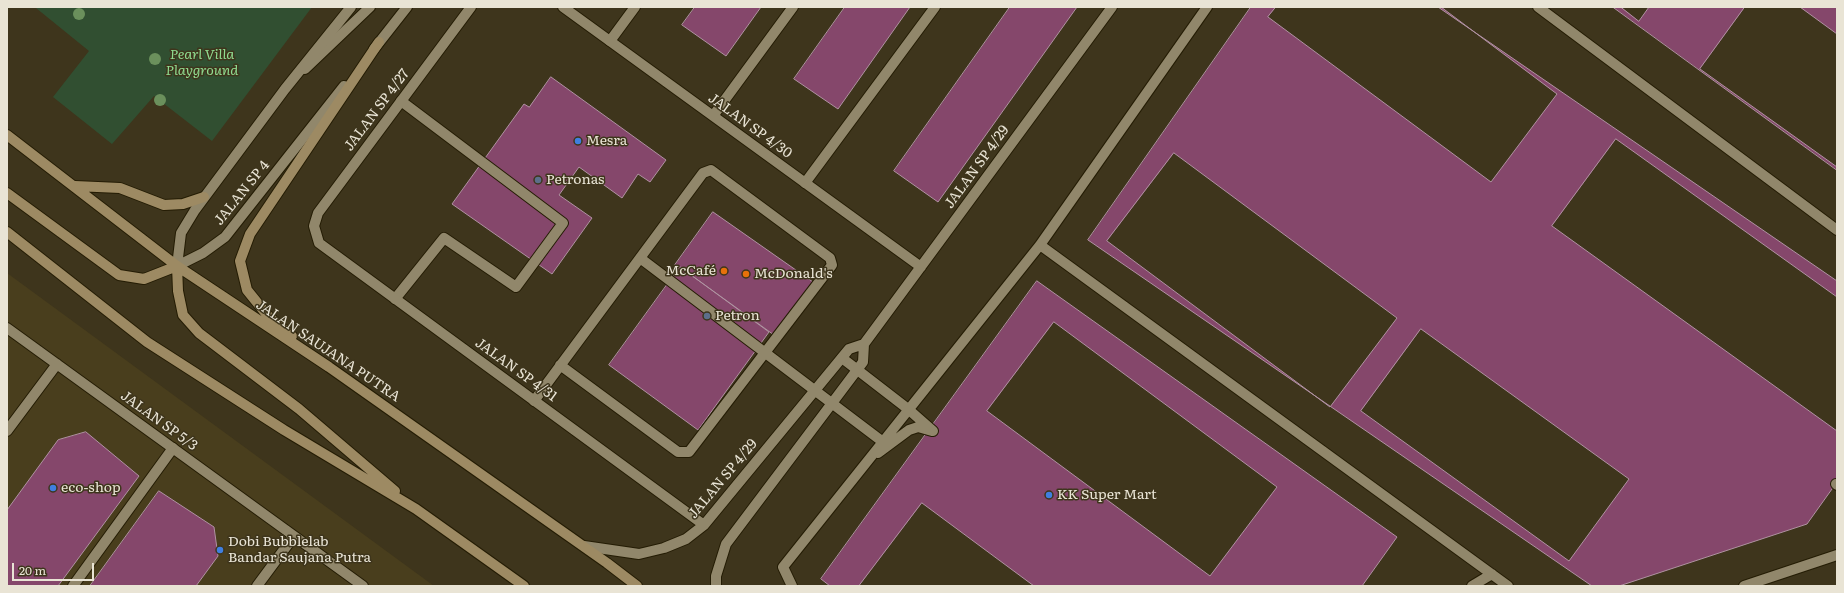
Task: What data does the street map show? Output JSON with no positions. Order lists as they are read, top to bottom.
{
  "streets": {
    "main road": ["JALAN SAUJANA PUTRA"],
    "street": [
      "JALAN SP 4/27",
      "JALAN SP 4/30",
      "JALAN SP 4/29",
      "JALAN SP 4",
      "JALAN SP 4/31",
      "JALAN SP 5/3"
    ]
  },
  "crossings": [
    ["JALAN SP 4/27", "JALAN SP 4/31"],
    ["JALAN SP 4/30", "JALAN SP 4/29"],
    ["JALAN SP 4/29", "JALAN SAUJANA PUTRA"],
    ["JALAN SP 4/29", "JALAN SP 4/31"],
    ["JALAN SP 4", "JALAN SAUJANA PUTRA"]
  ],
  "parks": ["Pearl Villa Playground"],
  "places": [
    "Mesra",
    "Petronas",
    "McCafé",
    "McDonald's",
    "Petron",
    "eco-shop",
    "KK Super Mart",
    "Dobi Bubblelab Bandar Saujana Putra"
  ],
  "scale_bar": "20 m"
}
